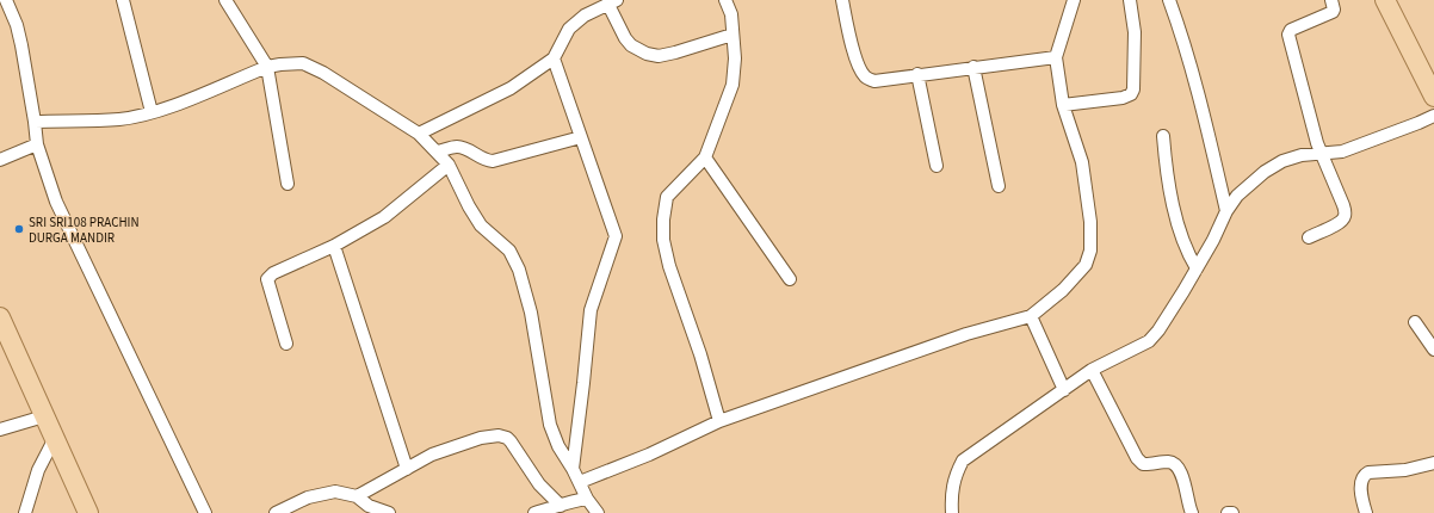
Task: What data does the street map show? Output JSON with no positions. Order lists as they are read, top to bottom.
{
  "places": ["SRI SRI108 PRACHIN DURGA MANDIR"]
}
